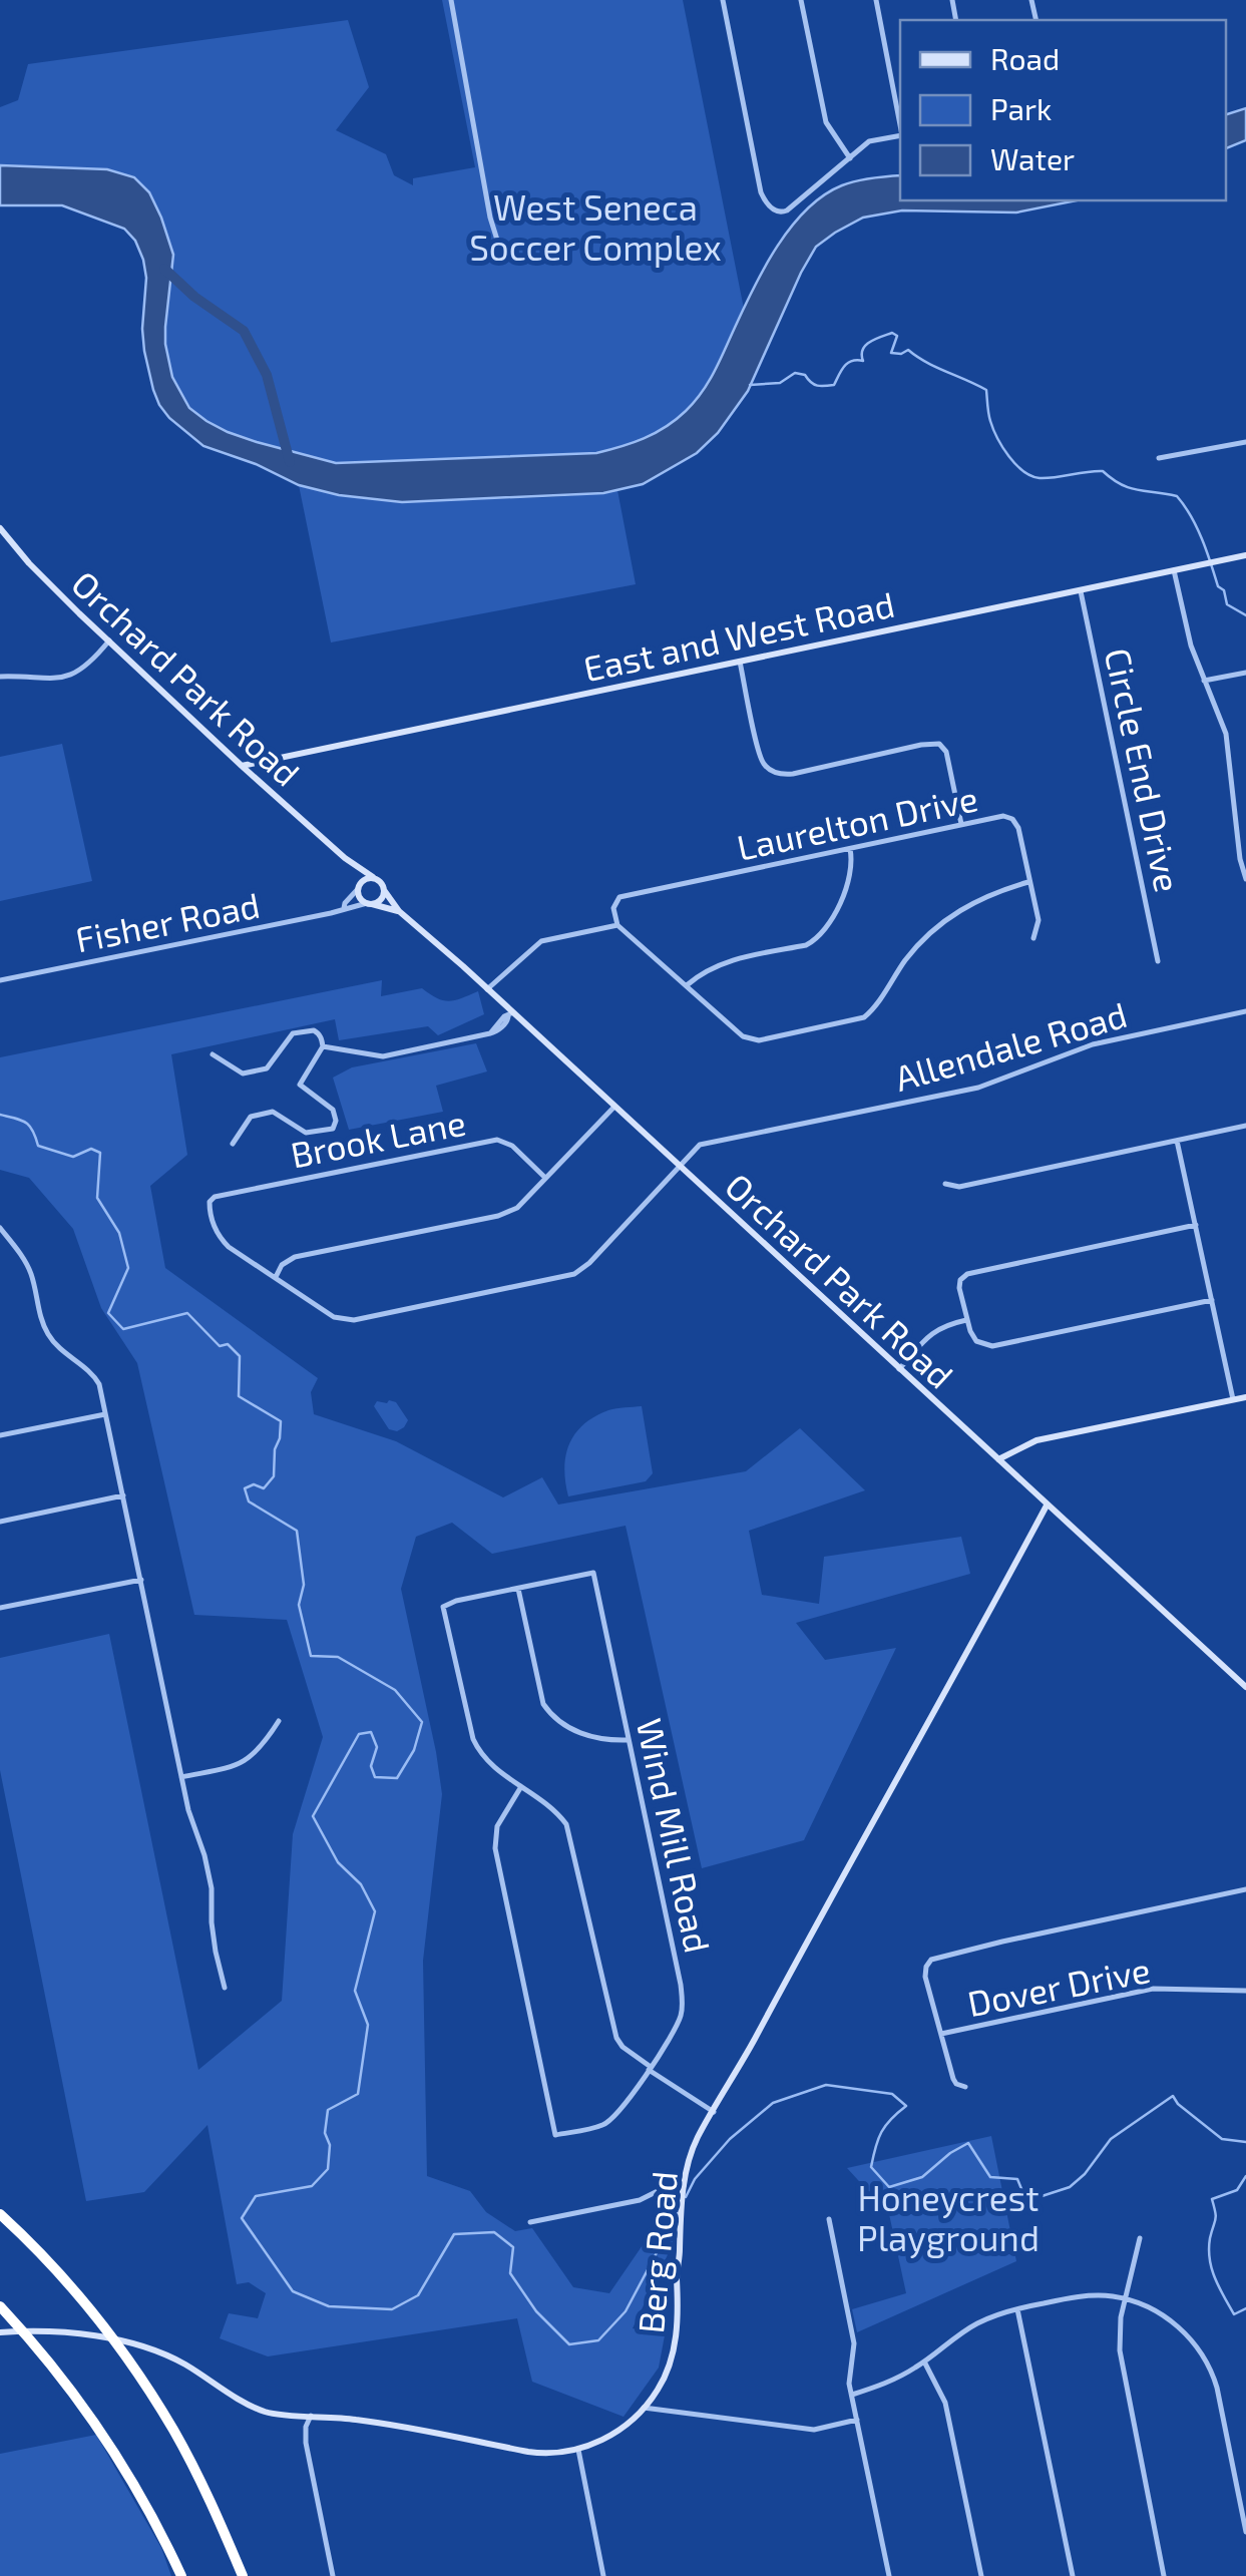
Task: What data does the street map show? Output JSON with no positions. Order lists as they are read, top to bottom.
{
  "streets": {
    "street": [
      "East and West Road",
      "Orchard Park Road",
      "Circle End Drive",
      "Laurelton Drive",
      "Fisher Road",
      "Allendale Road",
      "Brook Lane",
      "Wind Mill Road",
      "Dover Drive",
      "Berg Road"
    ]
  },
  "crossings": [
    ["East and West Road", "Orchard Park Road"],
    ["East and West Road", "Circle End Drive"],
    ["Orchard Park Road", "Fisher Road"],
    ["Orchard Park Road", "Allendale Road"],
    ["Orchard Park Road", "Berg Road"],
    ["Allendale Road", "Brook Lane"]
  ],
  "parks": ["West Seneca Soccer Complex", "Honeycrest Playground"],
  "legend": ["Road", "Park", "Water"]
}
